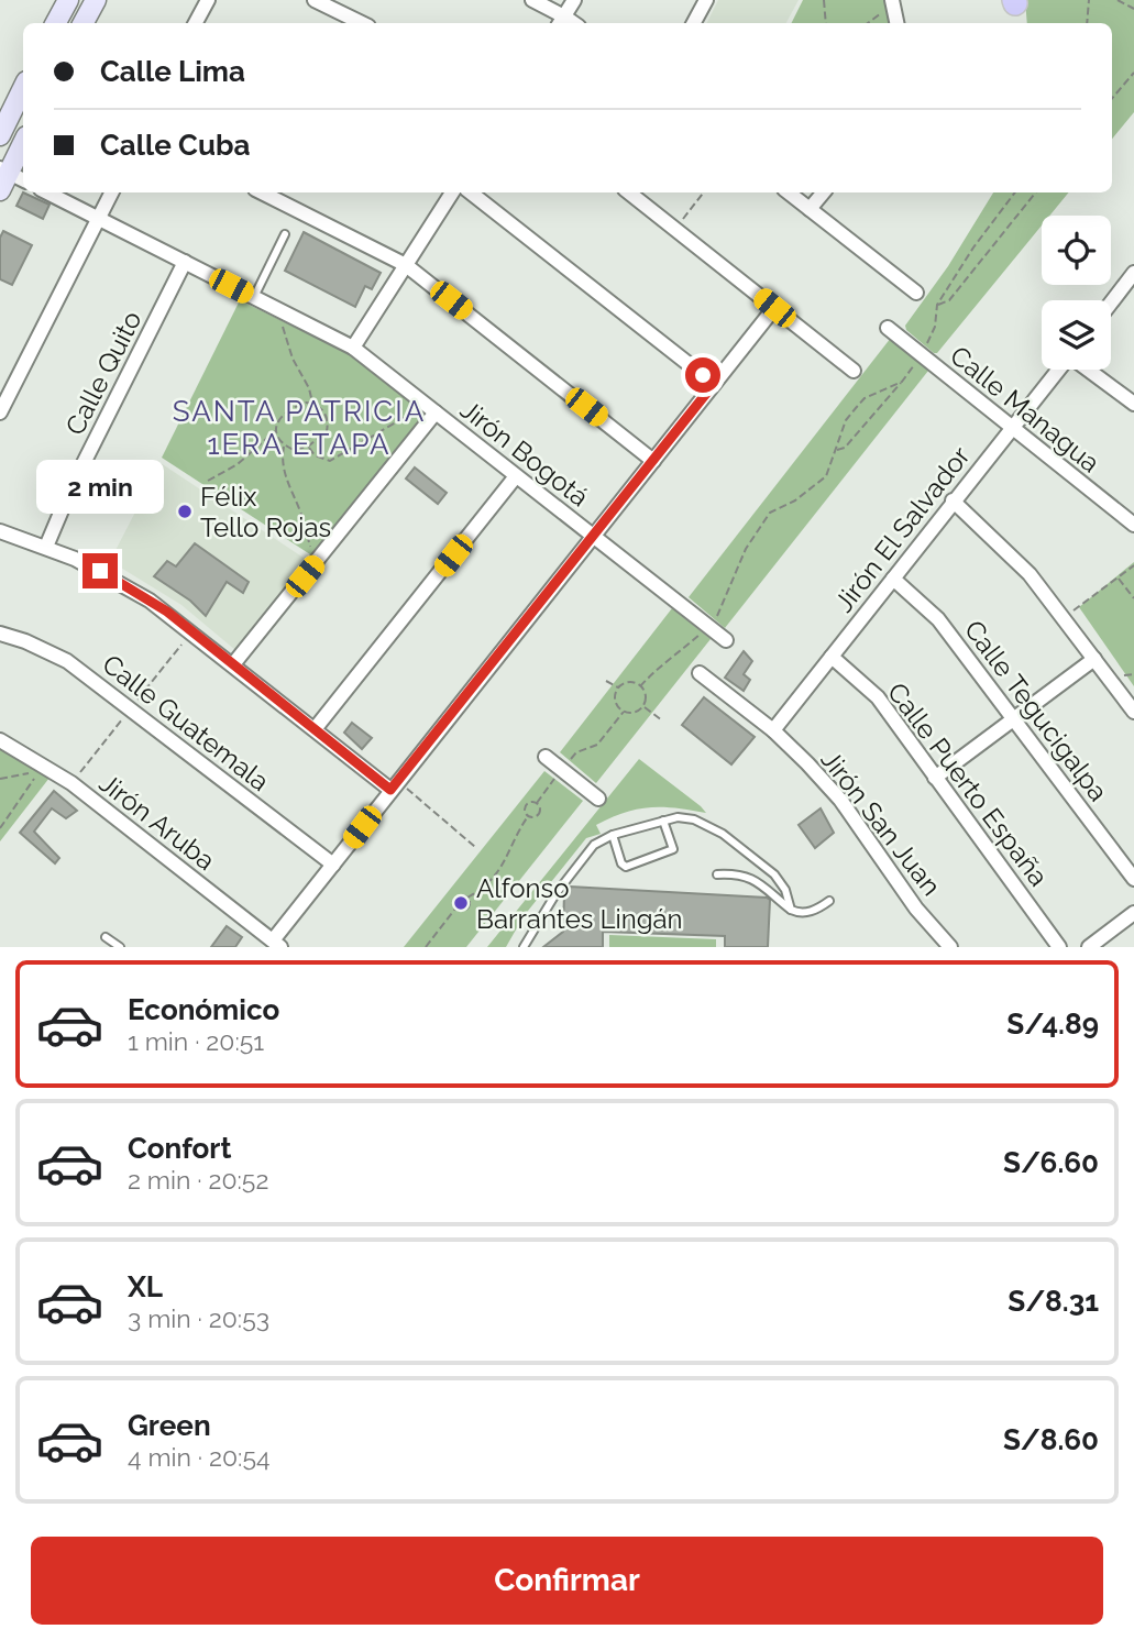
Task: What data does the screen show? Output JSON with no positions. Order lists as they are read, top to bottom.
{
  "streets": {
    "street": [
      "Calle Quito",
      "Calle Managua",
      "Jirón Bogotá",
      "Jirón El Salvador",
      "Calle Tegucigalpa",
      "Calle Guatemala",
      "Calle Puerto España",
      "Jirón Aruba",
      "Jirón San Juan"
    ]
  },
  "crossings": [
    ["Calle Quito", "Jirón Bogotá"],
    ["Calle Managua", "Jirón El Salvador"],
    ["Jirón El Salvador", "Calle Tegucigalpa"],
    ["Jirón El Salvador", "Calle Puerto España"],
    ["Jirón El Salvador", "Jirón San Juan"]
  ],
  "districts": ["SANTA PATRICIA 1ERA ETAPA"],
  "places": ["Félix Tello Rojas", "Alfonso Barrantes Lingán"],
  "page": {
    "banner": ["Calle Lima", "Calle Cuba"],
    "bubble": "2 min",
    "list": [
      {
        "name": "Económico",
        "note": "1 min · 20:51",
        "value": "S/4.89"
      },
      {
        "name": "Confort",
        "note": "2 min · 20:52",
        "value": "S/6.60"
      },
      {
        "name": "XL",
        "note": "3 min · 20:53",
        "value": "S/8.31"
      },
      {
        "name": "Green",
        "note": "4 min · 20:54",
        "value": "S/8.60"
      }
    ],
    "buttons": "Confirmar"
  }
}
